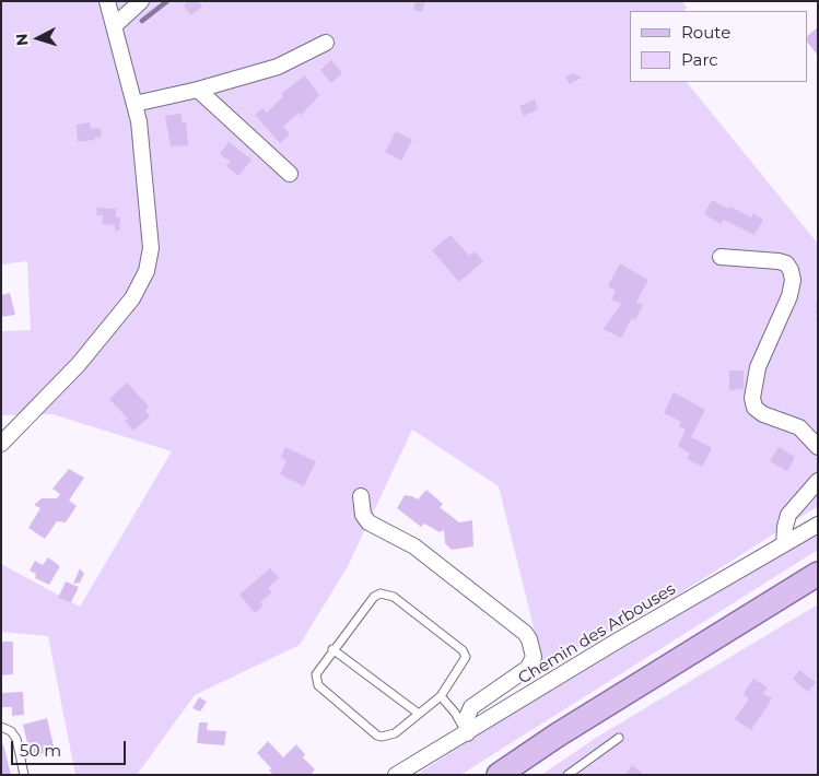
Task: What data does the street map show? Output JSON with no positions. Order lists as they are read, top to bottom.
{
  "streets": {
    "street": ["Chemin des Arbouses"]
  },
  "legend": ["Route", "Parc"],
  "scale_bar": "50 m",
  "north": "left"
}
